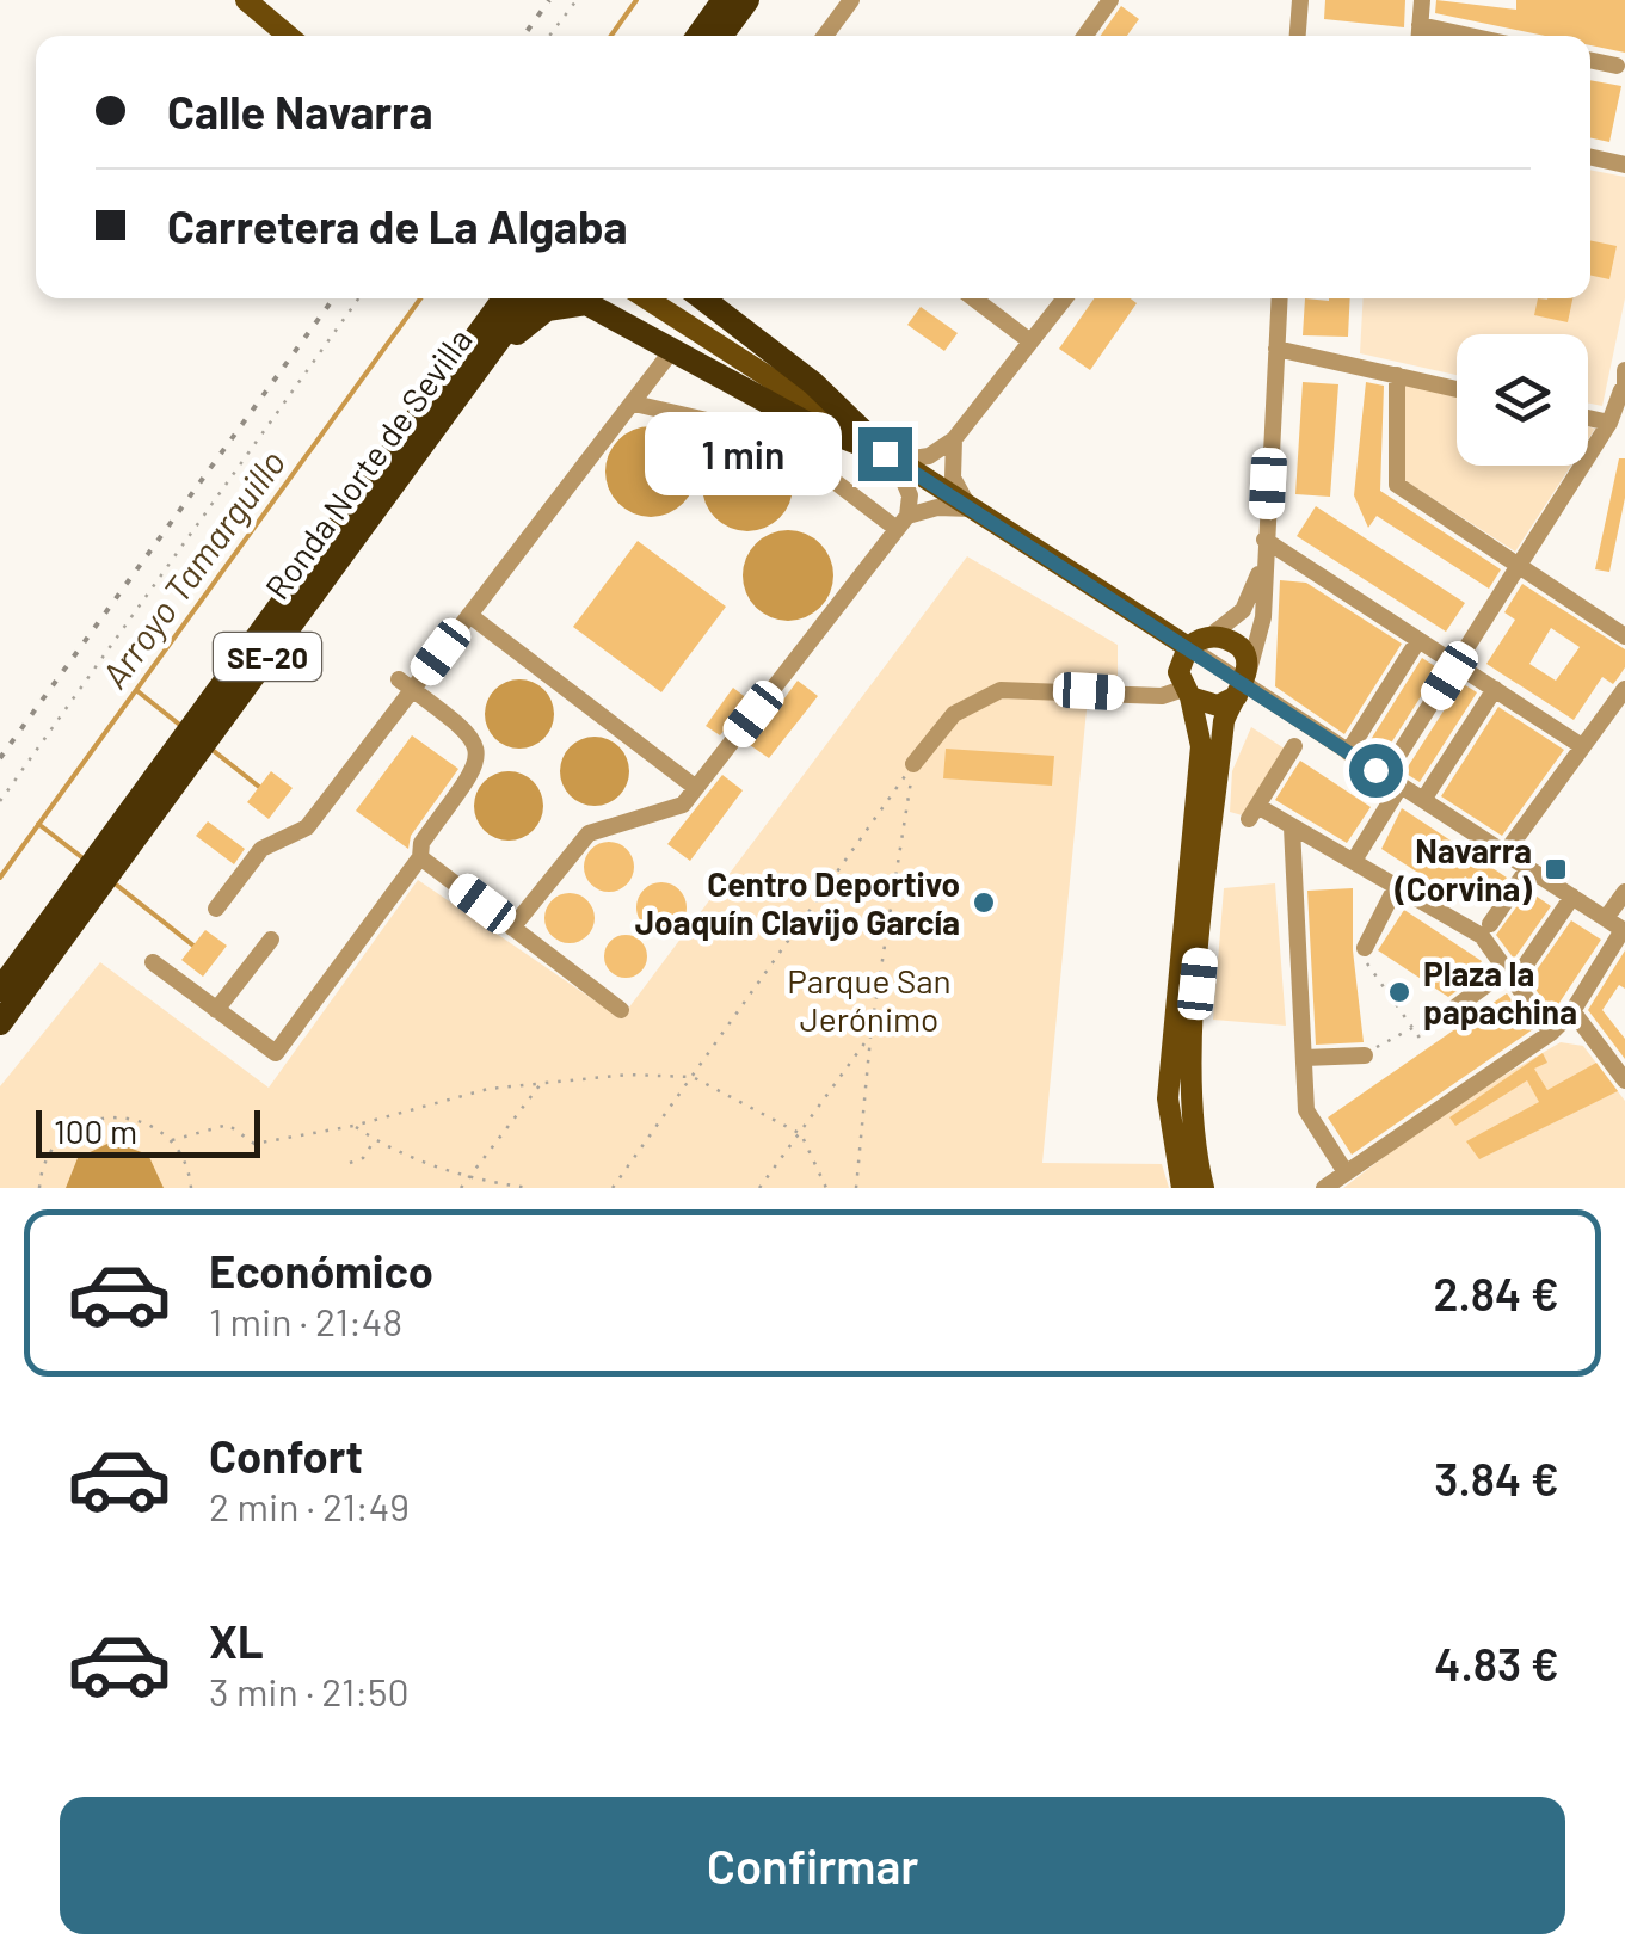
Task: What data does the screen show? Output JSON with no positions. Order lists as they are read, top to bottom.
{
  "streets": {
    "highway": ["Ronda Norte de Sevilla", "SE-20"]
  },
  "water": ["Arroyo Tamarguillo"],
  "parks": ["Parque San Jerónimo"],
  "places": {
    "transit": ["Navarra (Corvina)"],
    "other": ["Centro Deportivo Joaquín Clavijo García", "Plaza la papachina"]
  },
  "scale_bar": "100 m",
  "page": {
    "banner": ["Calle Navarra", "Carretera de La Algaba"],
    "bubble": "1 min",
    "scale": "100 m",
    "list": [
      {
        "name": "Económico",
        "note": "1 min · 21:48",
        "value": "2.84 €"
      },
      {
        "name": "Confort",
        "note": "2 min · 21:49",
        "value": "3.84 €"
      },
      {
        "name": "XL",
        "note": "3 min · 21:50",
        "value": "4.83 €"
      }
    ],
    "buttons": "Confirmar"
  }
}
